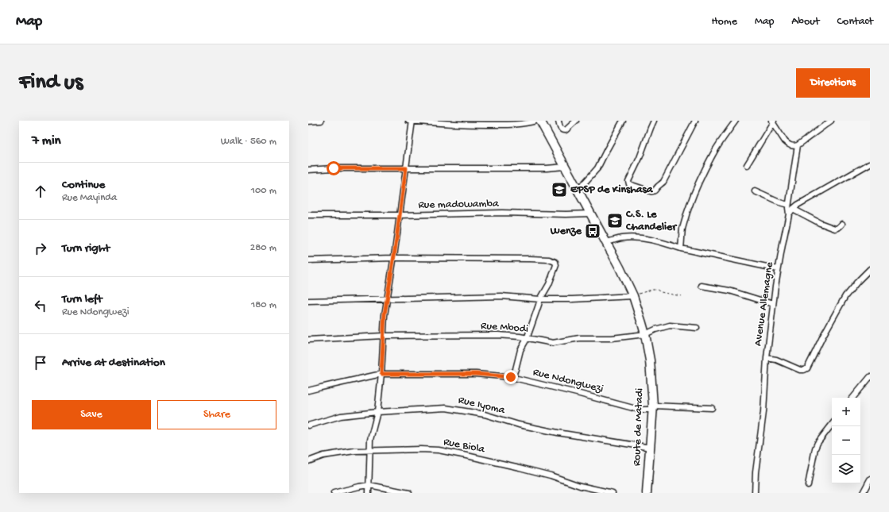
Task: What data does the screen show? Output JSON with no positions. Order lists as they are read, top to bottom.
{
  "streets": {
    "highway": ["Route de Matadi"],
    "street": [
      "Rue madowamba",
      "Avenue Allemagne",
      "Rue Mbodi",
      "Rue Ndongwezi",
      "Rue Iyoma",
      "Rue Biola"
    ]
  },
  "crossings": [
    ["Rue madowamba", "Route de Matadi"],
    ["Rue Mbodi", "Route de Matadi"],
    ["Rue Ndongwezi", "Route de Matadi"],
    ["Rue Iyoma", "Route de Matadi"]
  ],
  "places": {
    "school or university": ["EPSP de Kinshasa", "C.S. Le Chandelier"],
    "bus stop": ["Wenze"]
  },
  "page": {
    "header": "Map",
    "nav": [
      "Home",
      "Map",
      "About",
      "Contact"
    ],
    "buttons": [
      "Directions",
      ["Save", "Share"]
    ],
    "title": "Find us",
    "heading": ["7 min", "Walk · 560 m"],
    "list": [
      ["Continue", "Rue Mayinda", "100 m"],
      ["Turn right", "280 m"],
      ["Turn left", "Rue Ndongwezi", "180 m"],
      "Arrive at destination"
    ],
    "map_buttons": ["+", "−"]
  }
}
